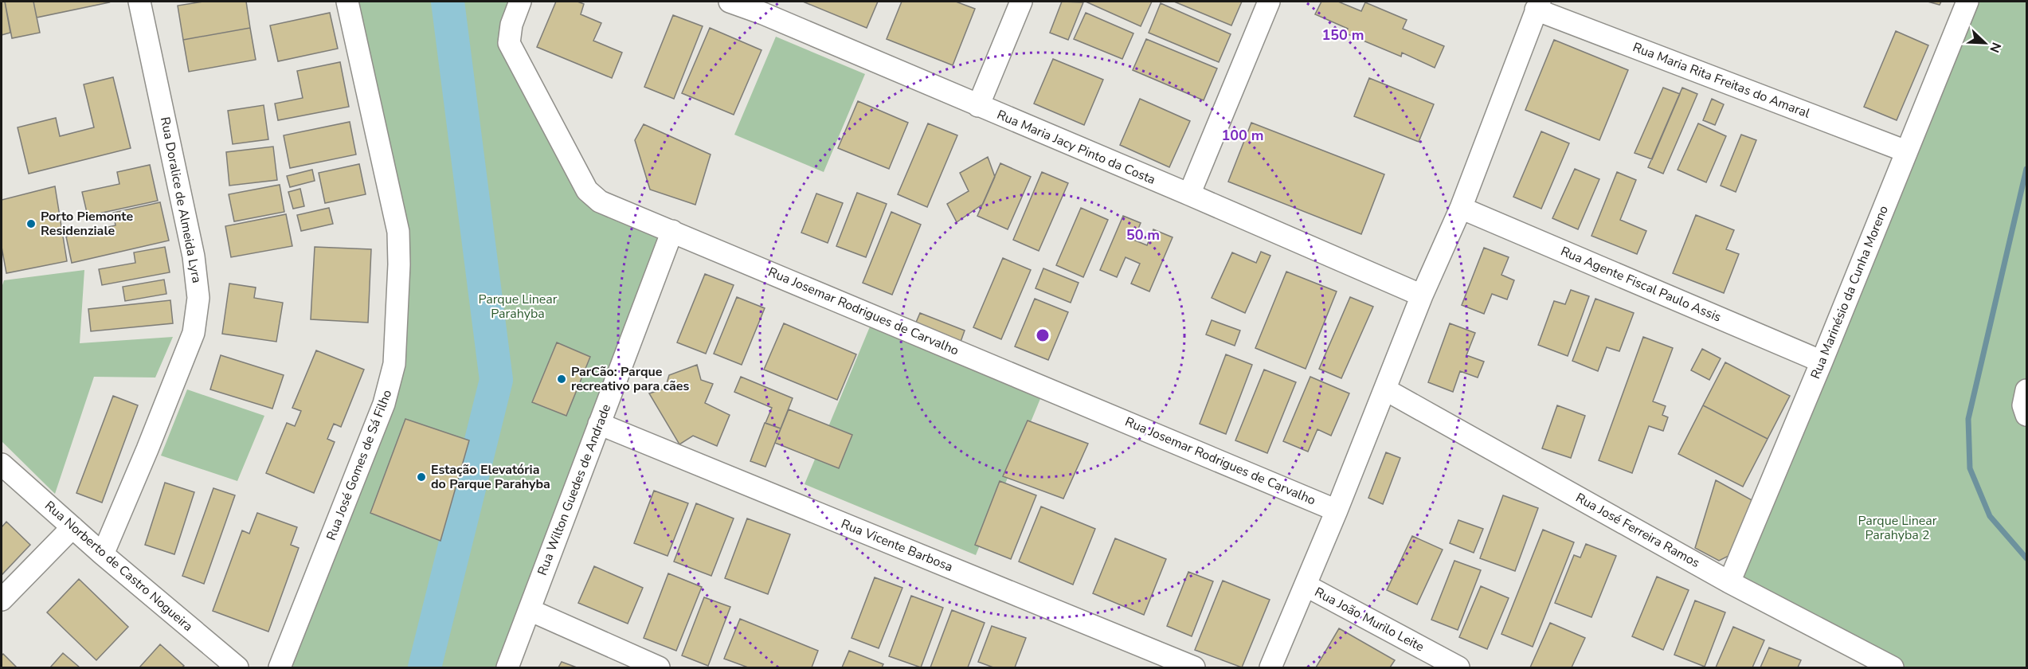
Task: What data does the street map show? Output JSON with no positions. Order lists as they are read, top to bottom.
{
  "streets": {
    "street": [
      "Rua Maria Rita Freitas do Amaral",
      "Rua Maria Jacy Pinto da Costa",
      "Rua Doralice de Almeida Lyra",
      "Rua Agente Fiscal Paulo Assis",
      "Rua Marinésio da Cunha Moreno",
      "Rua Josemar Rodrigues de Carvalho",
      "Rua José Gomes de Sá Filho",
      "Rua Wilton Guedes de Andrade",
      "Rua José Ferreira Ramos",
      "Rua Vicente Barbosa",
      "Rua Norberto de Castro Nogueira",
      "Rua João Murilo Leite"
    ]
  },
  "crossings": [
    ["Rua Maria Rita Freitas do Amaral", "Rua Marinésio da Cunha Moreno"],
    ["Rua Doralice de Almeida Lyra", "Rua Norberto de Castro Nogueira"],
    ["Rua Agente Fiscal Paulo Assis", "Rua Marinésio da Cunha Moreno"],
    ["Rua Marinésio da Cunha Moreno", "Rua José Ferreira Ramos"],
    ["Rua Josemar Rodrigues de Carvalho", "Rua Wilton Guedes de Andrade"],
    ["Rua Wilton Guedes de Andrade", "Rua Vicente Barbosa"]
  ],
  "parks": ["Parque Linear Parahyba", "Parque Linear Parahyba 2"],
  "places": ["Porto Piemonte Residenziale", "ParCão: Parque recreativo para cães", "Estação Elevatória do Parque Parahyba"],
  "north": "bottom right",
  "rings": ["150 m", "100 m", "50 m"]
}
